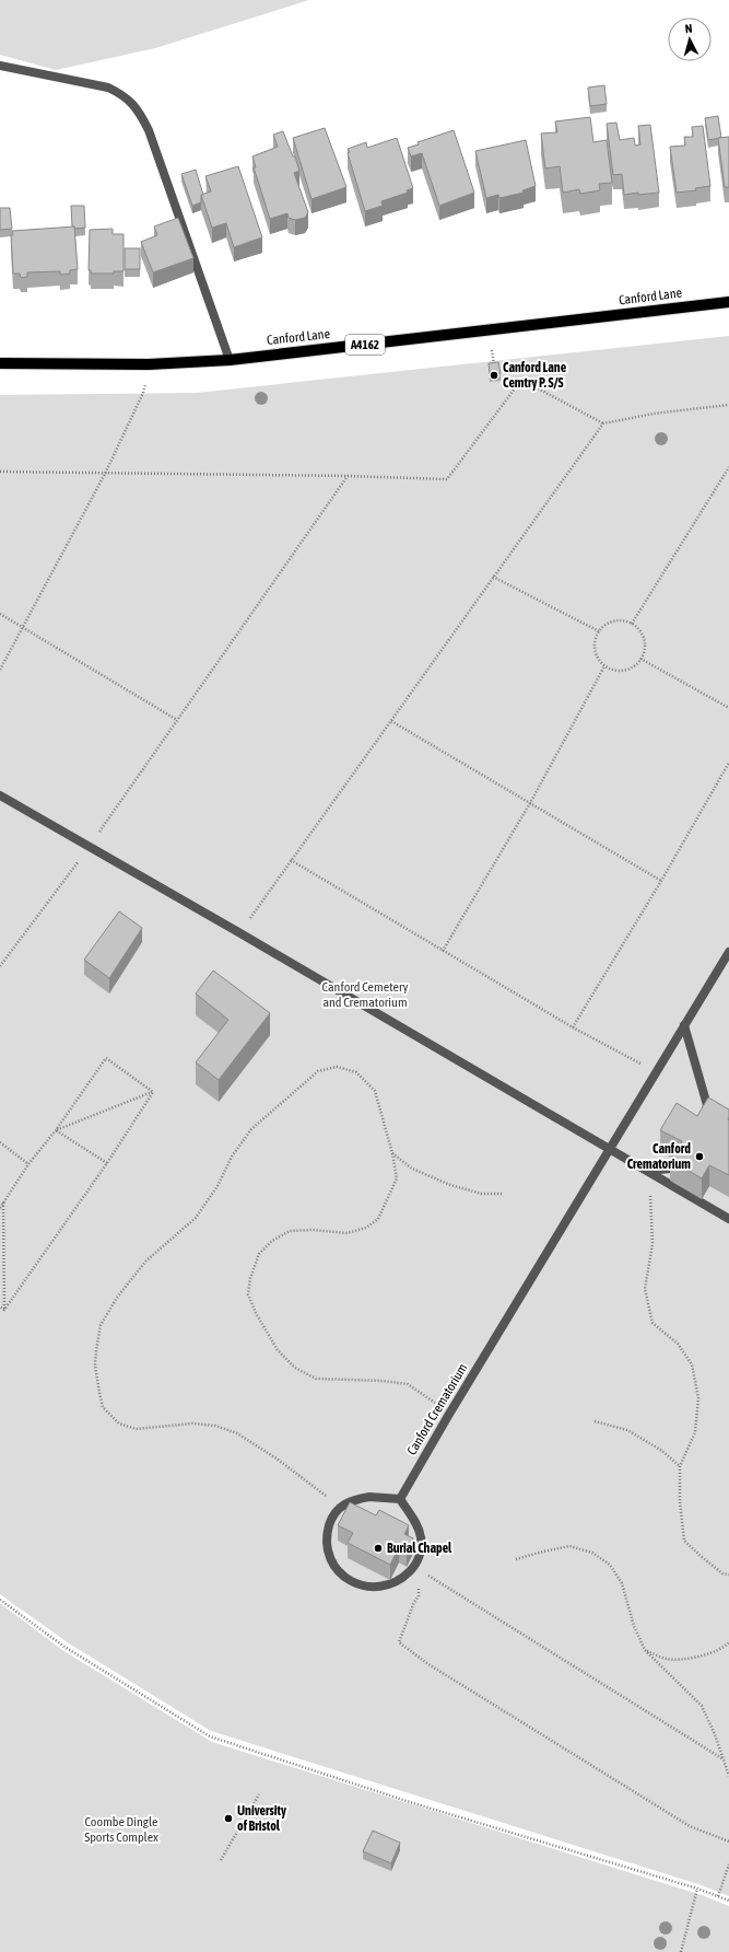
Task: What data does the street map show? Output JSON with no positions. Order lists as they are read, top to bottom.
{
  "streets": {
    "main road": ["Canford Lane", "A4162"],
    "lane": ["Canford Crematorium"]
  },
  "parks": ["Canford Cemetery and Crematorium", "Coombe Dingle Sports Complex"],
  "places": [
    "Canford Lane Cemtry P. S/S",
    "Canford Crematorium",
    "Burial Chapel",
    "University of Bristol"
  ],
  "north": "top"
}
